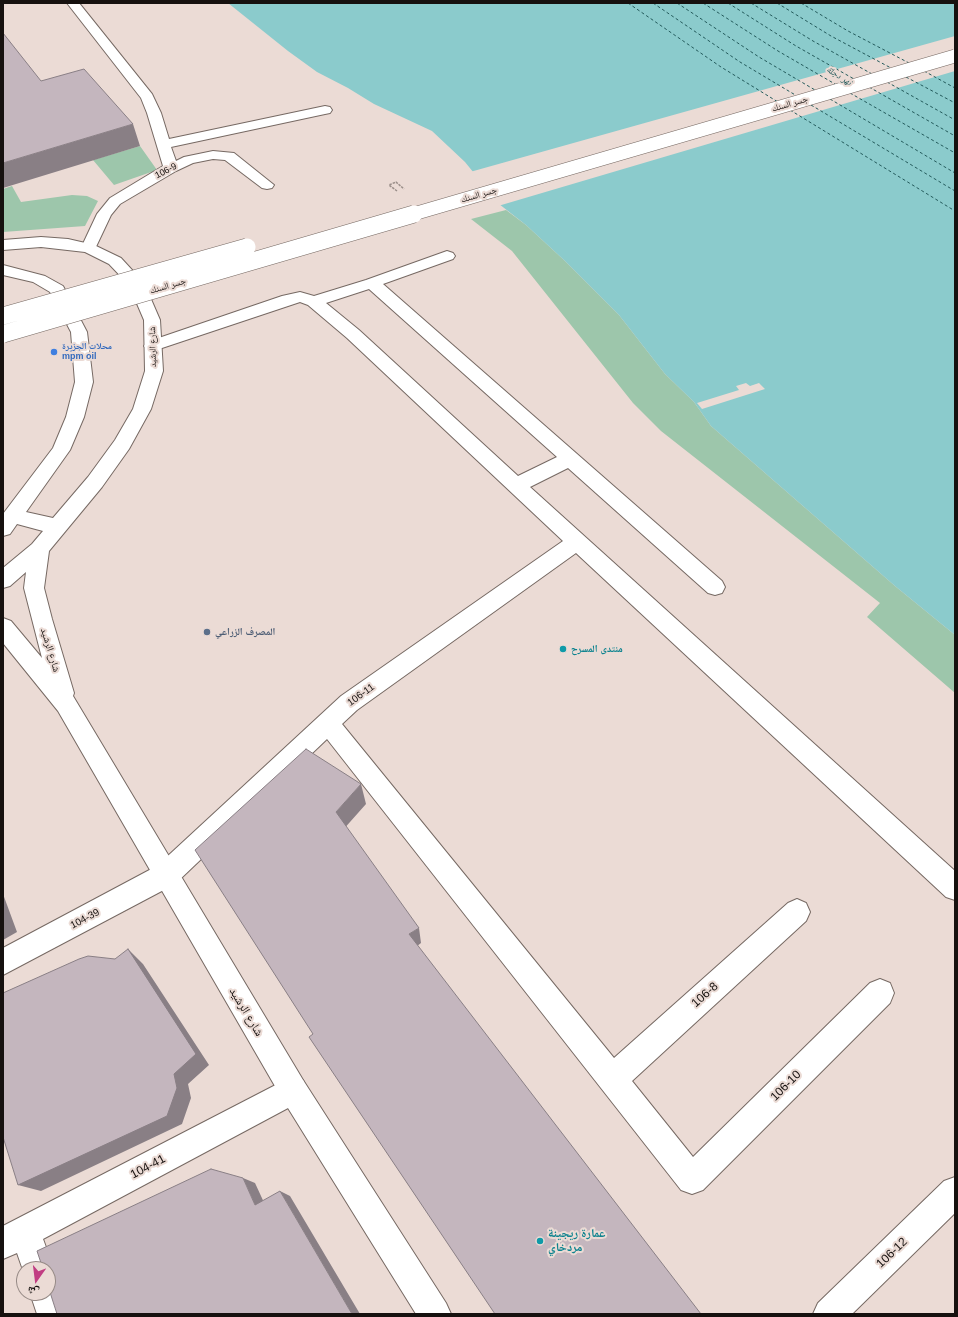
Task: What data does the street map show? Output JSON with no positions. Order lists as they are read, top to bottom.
{
  "streets": {
    "main road": [
      "جسر السنك",
      "106-9",
      "شارع الرشيد",
      "106-11",
      "104-39",
      "106-8",
      "106-10",
      "104-41",
      "106-12"
    ]
  },
  "crossings": [
    ["106-9", "شارع الرشيد"],
    ["شارع الرشيد", "106-11"],
    ["شارع الرشيد", "104-39"],
    ["شارع الرشيد", "104-41"],
    ["106-11", "104-39"],
    ["106-8", "106-10"]
  ],
  "water": ["نهر دجلة"],
  "places": [
    "محلات الجزيرة mpm oil",
    "المصرف الزراعي",
    "منتدى المسرح",
    "عمارة ريجينة مردخاي"
  ],
  "north": "bottom"
}
